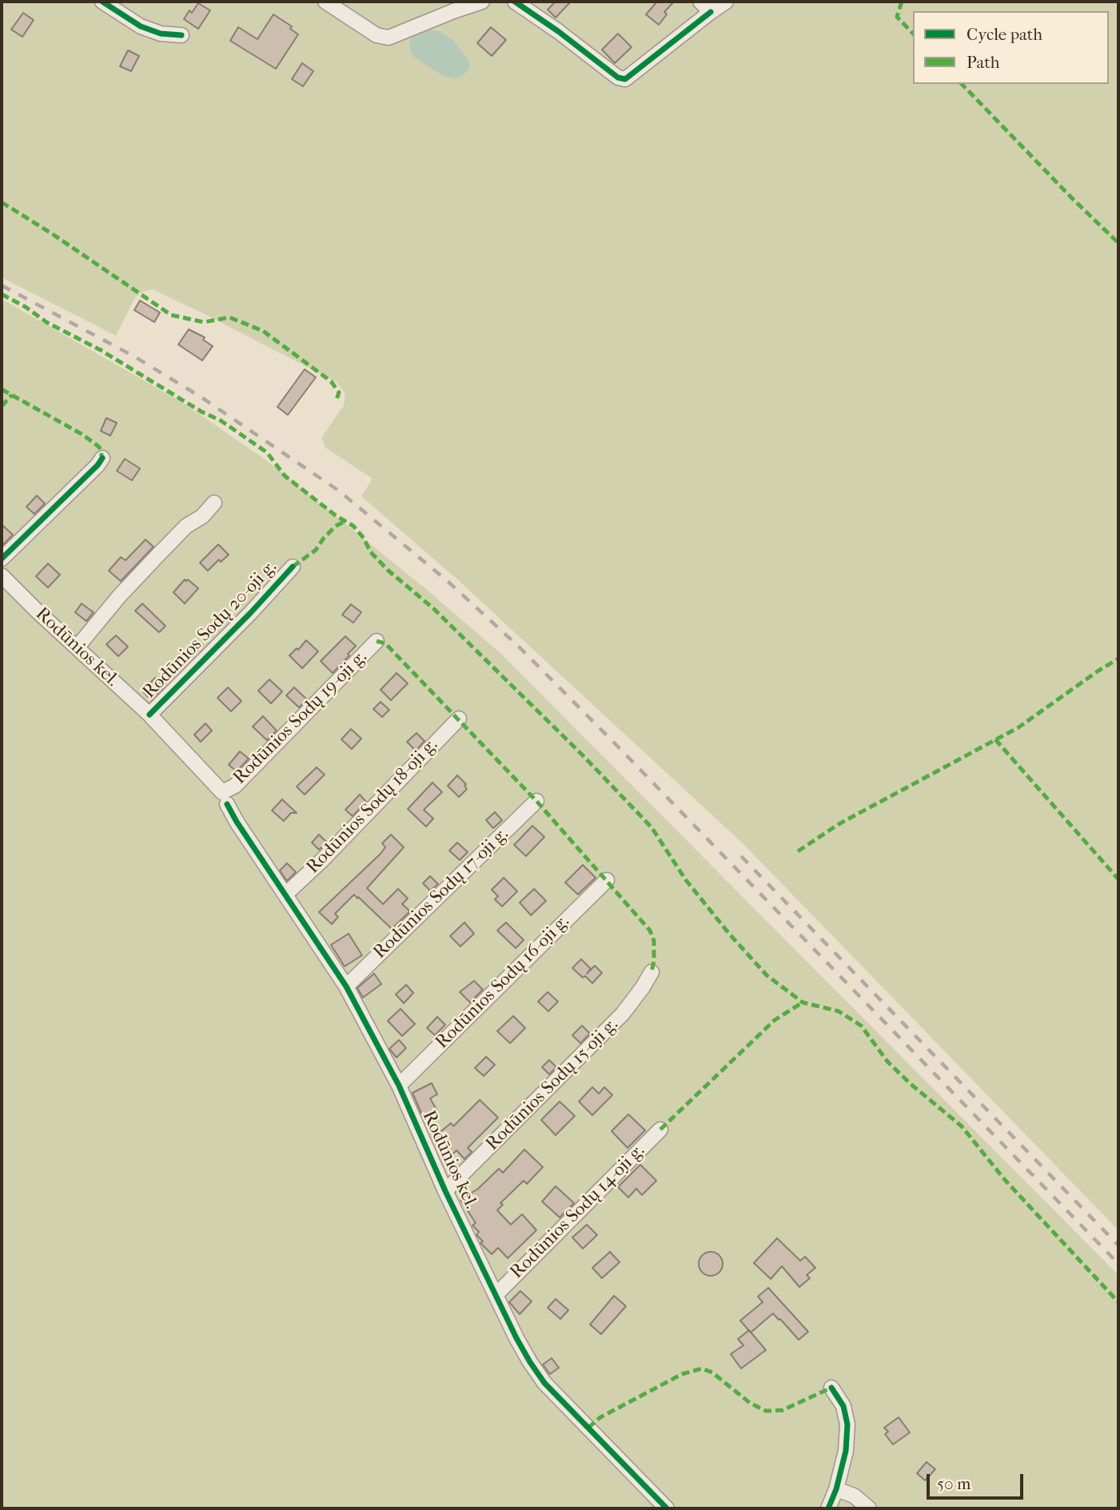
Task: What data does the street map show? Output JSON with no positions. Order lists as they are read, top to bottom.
{
  "streets": {
    "street": [
      "Rodūnios Sodų 20-oji g.",
      "Rodūnios kel.",
      "Rodūnios Sodų 19-oji g.",
      "Rodūnios Sodų 18-oji g.",
      "Rodūnios Sodų 17-oji g.",
      "Rodūnios Sodų 16-oji g.",
      "Rodūnios Sodų 15-oji g.",
      "Rodūnios Sodų 14-oji g."
    ]
  },
  "crossings": [
    ["Rodūnios Sodų 20-oji g.", "Rodūnios kel."],
    ["Rodūnios kel.", "Rodūnios Sodų 19-oji g."],
    ["Rodūnios kel.", "Rodūnios Sodų 18-oji g."],
    ["Rodūnios kel.", "Rodūnios Sodų 17-oji g."],
    ["Rodūnios kel.", "Rodūnios Sodų 16-oji g."],
    ["Rodūnios kel.", "Rodūnios Sodų 15-oji g."],
    ["Rodūnios kel.", "Rodūnios Sodų 14-oji g."]
  ],
  "legend": ["Cycle path", "Path"],
  "scale_bar": "50 m"
}
